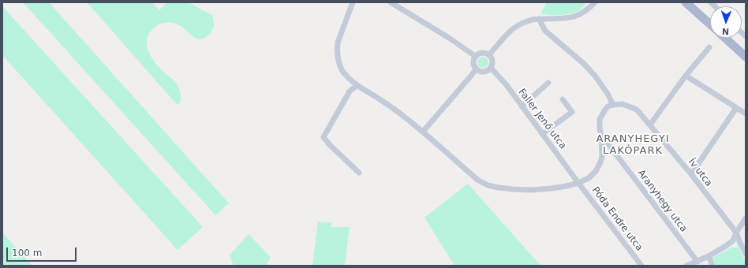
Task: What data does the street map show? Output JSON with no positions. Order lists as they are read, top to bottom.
{
  "streets": {
    "street": [
      "Faller Jenő utca",
      "Ív utca",
      "Aranyhegy utca",
      "Póda Endre utca"
    ]
  },
  "crossings": [
    ["Faller Jenő utca", "Póda Endre utca"]
  ],
  "districts": ["ARANYHEGYI LAKÓPARK"],
  "scale_bar": "100 m",
  "north": "bottom"
}
